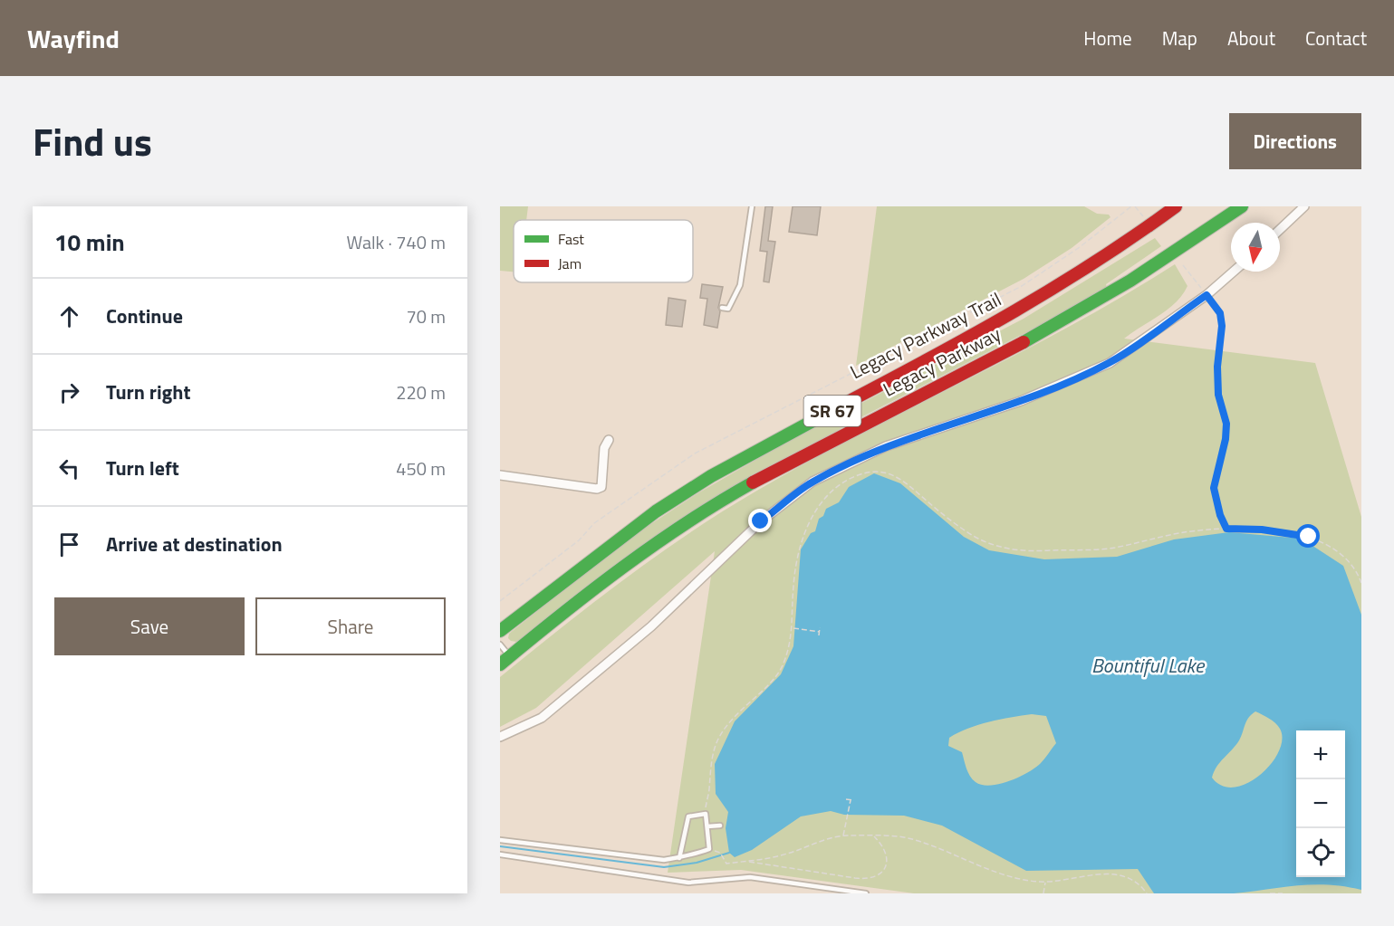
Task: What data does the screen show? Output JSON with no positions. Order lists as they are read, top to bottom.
{
  "streets": {
    "highway": ["Legacy Parkway", "SR 67"],
    "path": ["Legacy Parkway Trail"]
  },
  "water": ["Bountiful Lake"],
  "legend": ["Fast", "Jam"],
  "north": "bottom",
  "page": {
    "header": "Wayfind",
    "nav": [
      "Home",
      "Map",
      "About",
      "Contact"
    ],
    "title": "Find us",
    "buttons": [
      "Directions",
      ["Save", "Share"]
    ],
    "heading": ["10 min", "Walk · 740 m"],
    "list": [
      ["Continue", "70 m"],
      ["Turn right", "220 m"],
      ["Turn left", "450 m"],
      "Arrive at destination"
    ],
    "map_buttons": ["+", "−"]
  }
}
